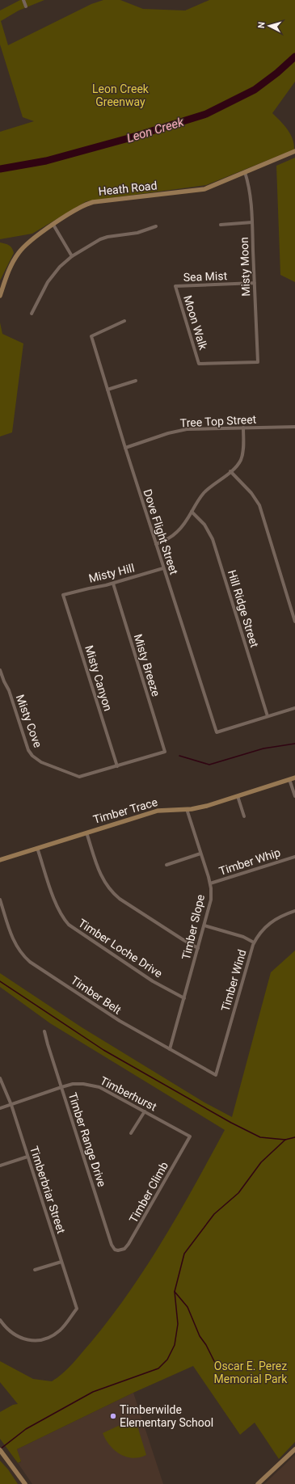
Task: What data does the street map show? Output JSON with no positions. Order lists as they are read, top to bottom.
{
  "streets": {
    "street": [
      "Heath Road",
      "Misty Moon",
      "Sea Mist",
      "Moon Walk",
      "Tree Top Street",
      "Dove Flight Street",
      "Misty Hill",
      "Hill Ridge Street",
      "Misty Breeze",
      "Misty Canyon",
      "Misty Cove",
      "Timber Trace",
      "Timber Whip",
      "Timber Slope",
      "Timber Loche Drive",
      "Timber Wind",
      "Timber Belt",
      "Timberhurst",
      "Timber Range Drive",
      "Timberbriar Street",
      "Timber Climb"
    ]
  },
  "crossings": [
    ["Heath Road", "Misty Moon"],
    ["Misty Moon", "Sea Mist"],
    ["Misty Moon", "Moon Walk"],
    ["Sea Mist", "Moon Walk"],
    ["Tree Top Street", "Dove Flight Street"],
    ["Dove Flight Street", "Misty Hill"],
    ["Dove Flight Street", "Hill Ridge Street"],
    ["Misty Hill", "Misty Breeze"],
    ["Misty Hill", "Misty Canyon"],
    ["Misty Breeze", "Misty Cove"],
    ["Misty Canyon", "Misty Cove"],
    ["Timber Trace", "Timber Slope"],
    ["Timber Trace", "Timber Loche Drive"],
    ["Timber Whip", "Timber Slope"],
    ["Timber Slope", "Timber Loche Drive"],
    ["Timber Slope", "Timber Belt"],
    ["Timber Wind", "Timber Belt"],
    ["Timberhurst", "Timber Range Drive"],
    ["Timberhurst", "Timberbriar Street"],
    ["Timberhurst", "Timber Climb"],
    ["Timber Range Drive", "Timber Climb"]
  ],
  "water": ["Leon Creek"],
  "parks": ["Leon Creek Greenway", "Oscar E. Perez Memorial Park"],
  "places": ["Timberwilde Elementary School"],
  "north": "left"
}
